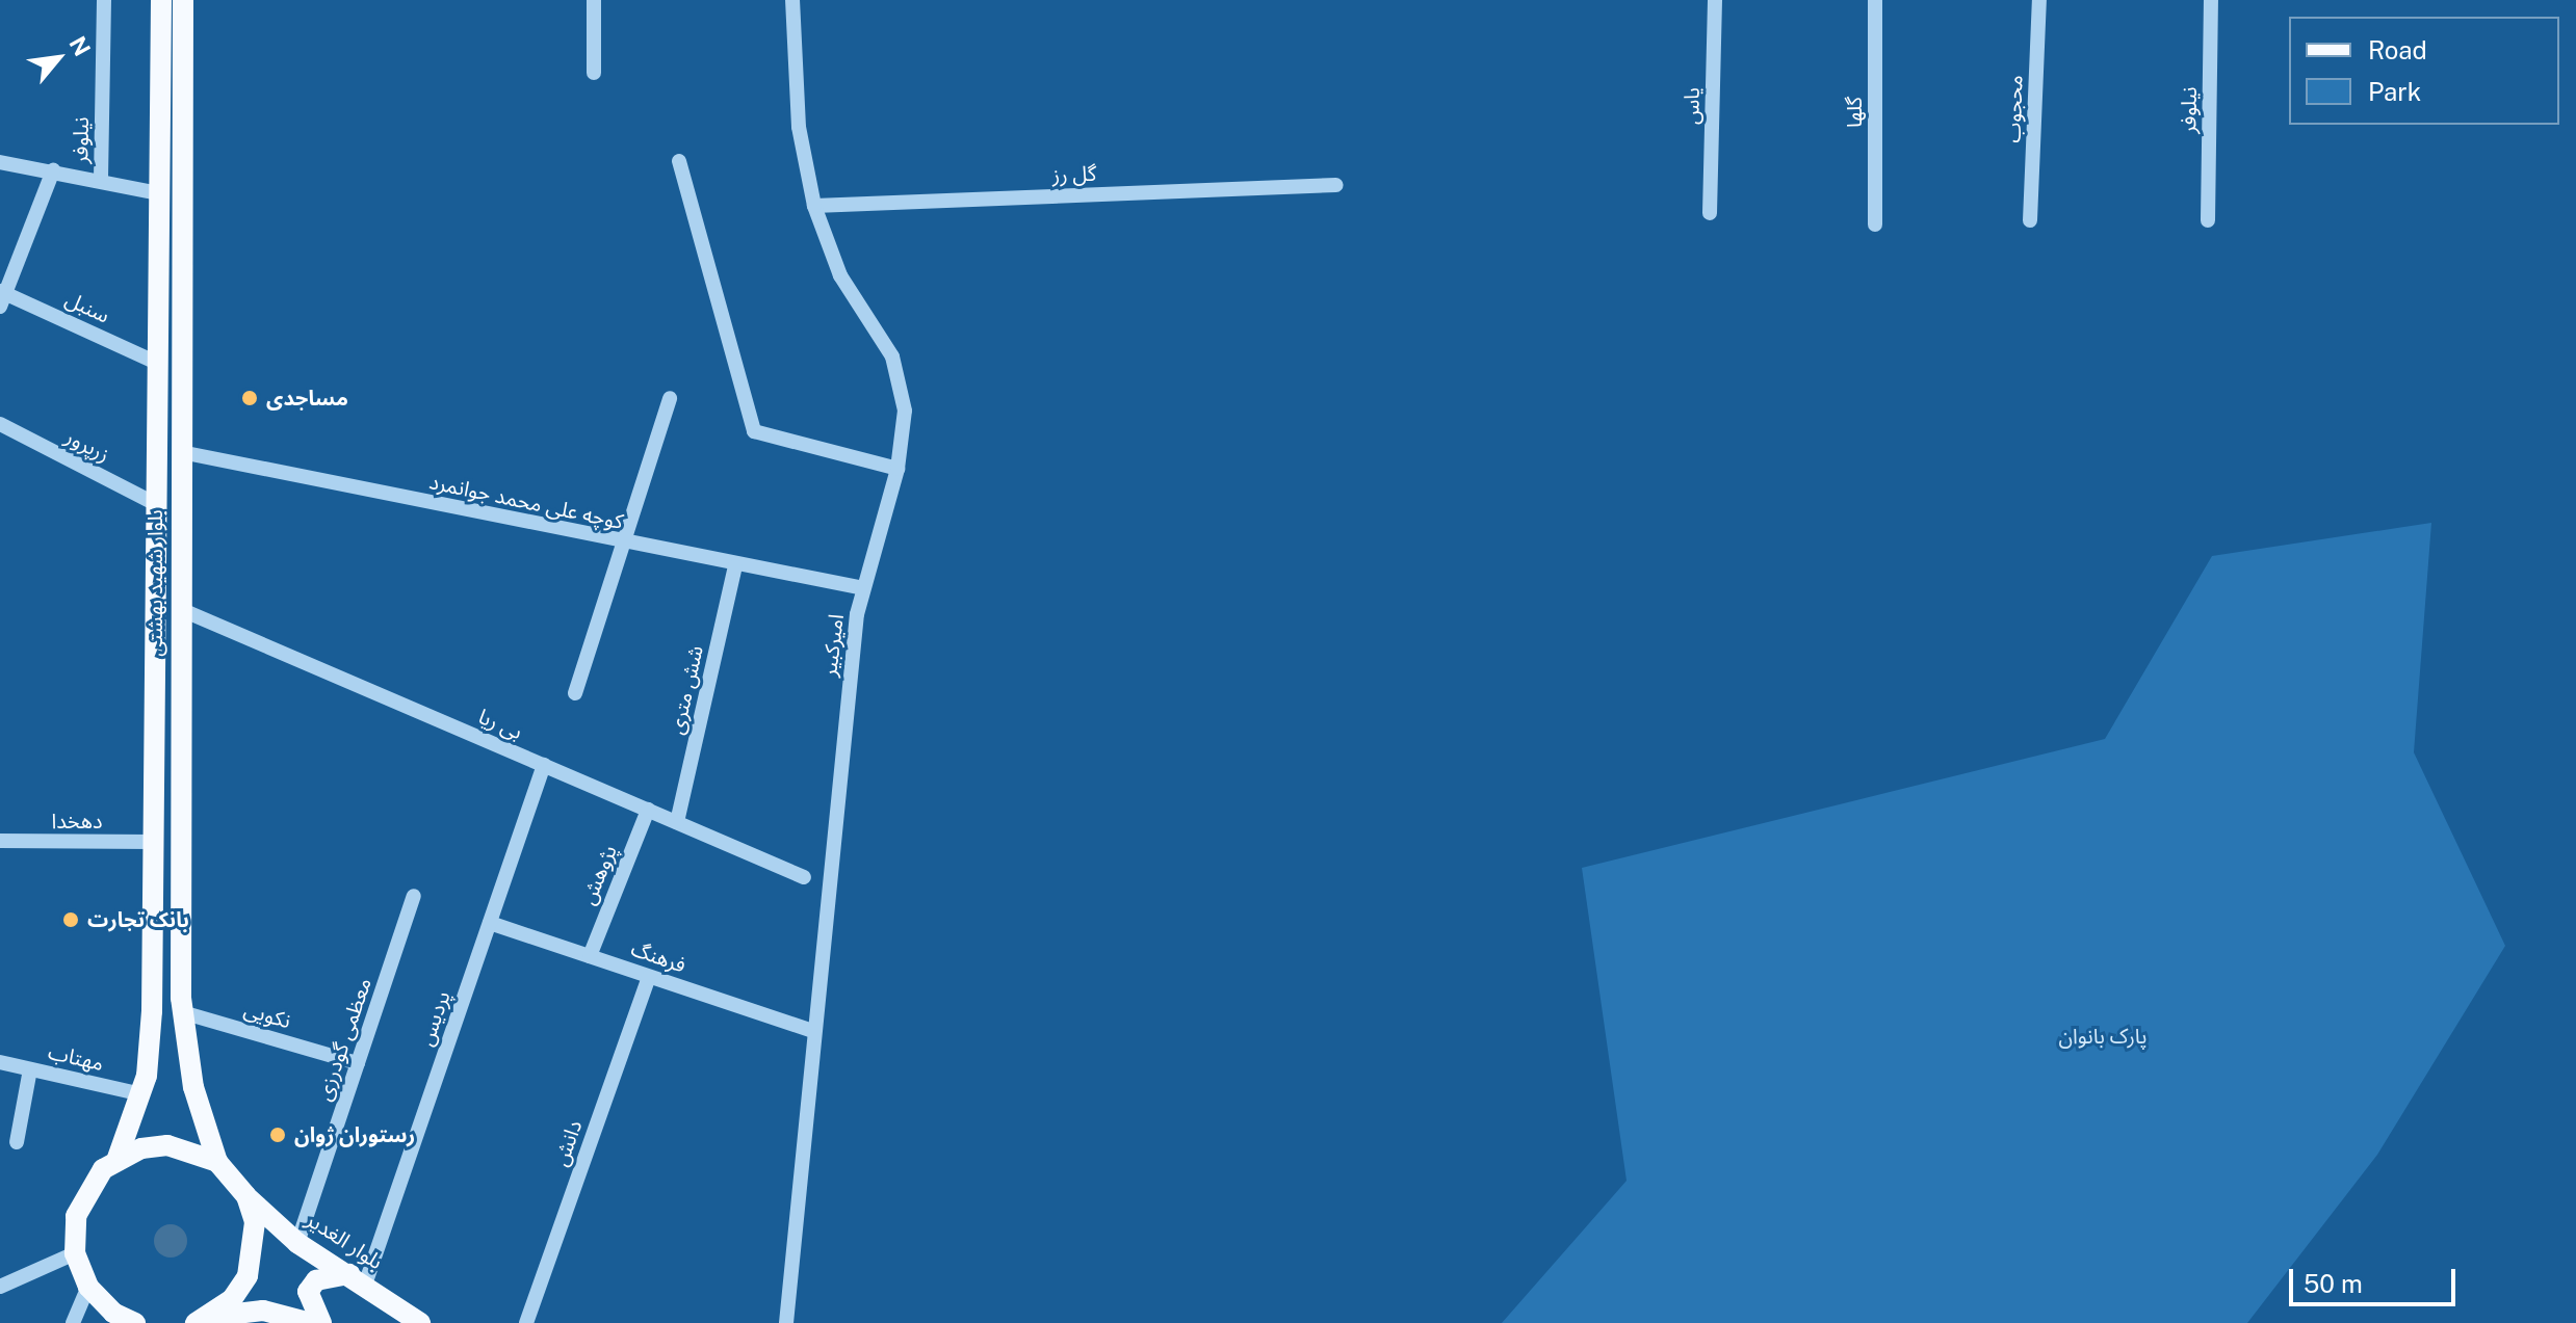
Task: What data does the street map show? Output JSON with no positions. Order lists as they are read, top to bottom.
{
  "streets": {
    "main road": ["بلوار شهید بهشتی", "بلوار الغدیر"],
    "street": [
      "یاس",
      "محجوب",
      "نیلوفر",
      "گلها",
      "گل رز",
      "سنبل",
      "زرپرور",
      "کوچه علی محمد جوانمرد",
      "امیرکبیر",
      "شش متری",
      "بی ریا",
      "دهخدا",
      "پژوهش",
      "فرهنگ",
      "نکویی",
      "پردیس",
      "معظمی گودرزی",
      "مهتاب",
      "دانش"
    ]
  },
  "crossings": [
    ["گل رز", "امیرکبیر"],
    ["سنبل", "بلوار شهید بهشتی"],
    ["زرپرور", "بلوار شهید بهشتی"],
    ["کوچه علی محمد جوانمرد", "بلوار شهید بهشتی"],
    ["کوچه علی محمد جوانمرد", "امیرکبیر"],
    ["کوچه علی محمد جوانمرد", "شش متری"],
    ["بلوار شهید بهشتی", "بی ریا"],
    ["بلوار شهید بهشتی", "دهخدا"],
    ["بلوار شهید بهشتی", "نکویی"],
    ["بلوار شهید بهشتی", "مهتاب"],
    ["بلوار شهید بهشتی", "بلوار الغدیر"],
    ["امیرکبیر", "فرهنگ"],
    ["شش متری", "بی ریا"],
    ["بی ریا", "پژوهش"],
    ["بی ریا", "پردیس"],
    ["پژوهش", "فرهنگ"],
    ["فرهنگ", "پردیس"],
    ["فرهنگ", "دانش"],
    ["نکویی", "معظمی گودرزی"],
    ["پردیس", "بلوار الغدیر"],
    ["معظمی گودرزی", "بلوار الغدیر"]
  ],
  "parks": ["پارک بانوان"],
  "places": ["مساجدی", "بانک تجارت", "رستوران ژوان"],
  "legend": ["Road", "Park"],
  "scale_bar": "50 m",
  "north": "top right"
}
